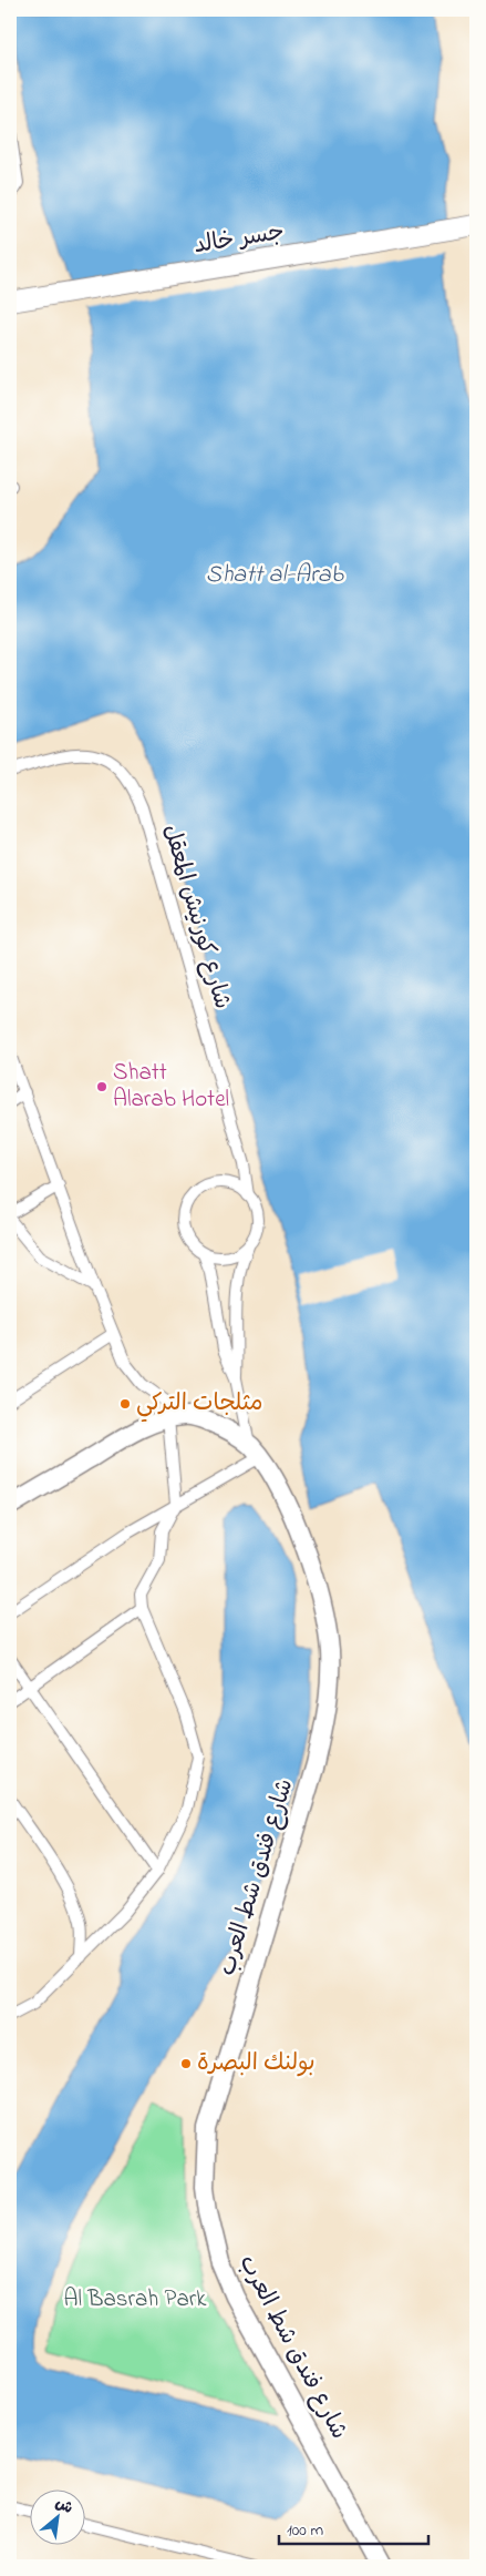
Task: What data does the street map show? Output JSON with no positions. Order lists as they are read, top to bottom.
{
  "streets": {
    "highway": ["جسر خالد"],
    "main road": ["شارع فندق شط العرب"],
    "street": ["شارع كورنيش المعقل"]
  },
  "water": ["Shatt al-Arab"],
  "parks": ["Al Basrah Park"],
  "places": ["Shatt Alarab Hotel", "مثلجات التركي", "بولنك البصرة"],
  "scale_bar": "100 m",
  "north": "top right"
}
